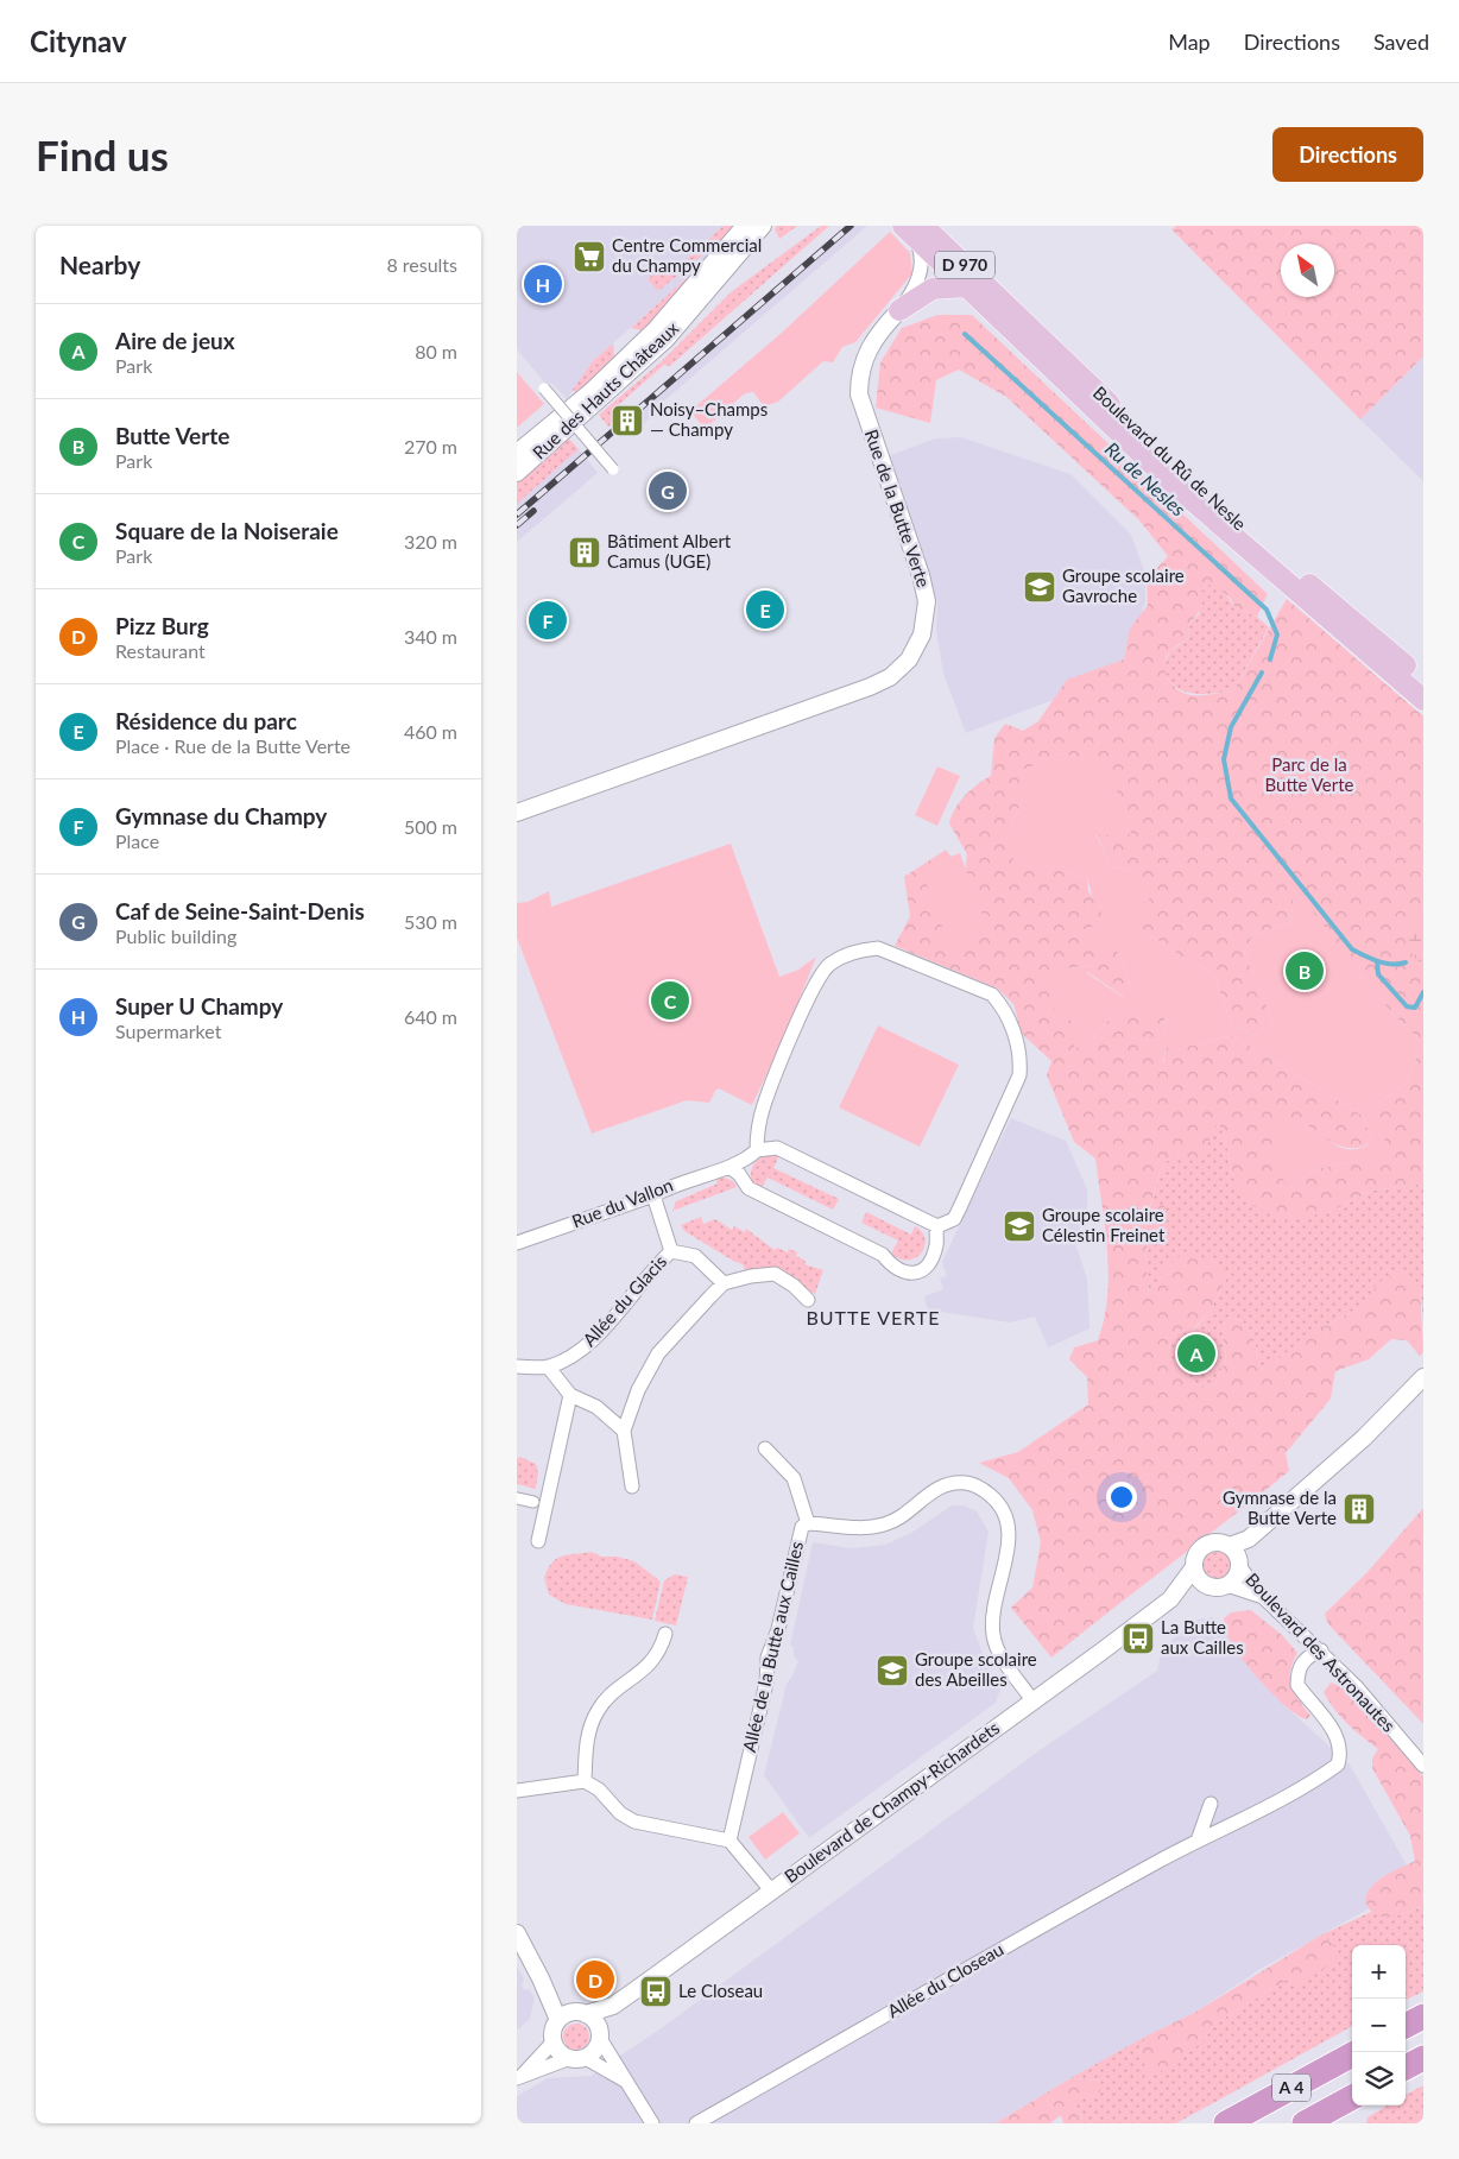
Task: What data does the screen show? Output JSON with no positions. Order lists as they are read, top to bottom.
{
  "streets": {
    "highway": ["A 4"],
    "main road": ["D 970", "Boulevard du Rû de Nesle"],
    "street": [
      "Rue des Hauts Châteaux",
      "Rue de la Butte Verte",
      "Rue du Vallon",
      "Allée du Glacis",
      "Allée de la Butte aux Cailles",
      "Boulevard des Astronautes",
      "Boulevard de Champy-Richardets",
      "Allée du Closeau"
    ]
  },
  "crossings": [
    ["Boulevard du Rû de Nesle", "Rue de la Butte Verte"],
    ["Rue du Vallon", "Allée du Glacis"],
    ["Allée de la Butte aux Cailles", "Boulevard de Champy-Richardets"],
    ["Boulevard des Astronautes", "Boulevard de Champy-Richardets"],
    ["Boulevard des Astronautes", "Allée du Closeau"]
  ],
  "districts": ["BUTTE VERTE"],
  "water": ["Ru de Nesles"],
  "parks": ["Parc de la Butte Verte"],
  "places": {
    "supermarket": ["Centre Commercial du Champy"],
    "building": ["Noisy–Champs — Champy", "Bâtiment Albert Camus (UGE)", "Gymnase de la Butte Verte"],
    "school or university": ["Groupe scolaire Gavroche", "Groupe scolaire Célestin Freinet", "Groupe scolaire des Abeilles"],
    "bus stop": ["La Butte aux Cailles", "Le Closeau"]
  },
  "north": "top left",
  "page": {
    "header": "Citynav",
    "nav": ["Map", "Directions", "Saved"],
    "buttons": "Directions",
    "title": "Find us",
    "heading": ["Nearby", "8 results"],
    "pins": [
      "H",
      "G",
      "E",
      "F",
      "B",
      "C",
      "A",
      "D"
    ],
    "list": [
      {
        "mark": "A",
        "name": "Aire de jeux",
        "note": "Park",
        "value": "80 m"
      },
      {
        "mark": "B",
        "name": "Butte Verte",
        "note": "Park",
        "value": "270 m"
      },
      {
        "mark": "C",
        "name": "Square de la Noiseraie",
        "note": "Park",
        "value": "320 m"
      },
      {
        "mark": "D",
        "name": "Pizz Burg",
        "note": "Restaurant",
        "value": "340 m"
      },
      {
        "mark": "E",
        "name": "Résidence du parc",
        "note": "Place · Rue de la Butte Verte",
        "value": "460 m"
      },
      {
        "mark": "F",
        "name": "Gymnase du Champy",
        "note": "Place",
        "value": "500 m"
      },
      {
        "mark": "G",
        "name": "Caf de Seine-Saint-Denis",
        "note": "Public building",
        "value": "530 m"
      },
      {
        "mark": "H",
        "name": "Super U Champy",
        "note": "Supermarket",
        "value": "640 m"
      }
    ],
    "map_buttons": ["+", "−"]
  }
}
